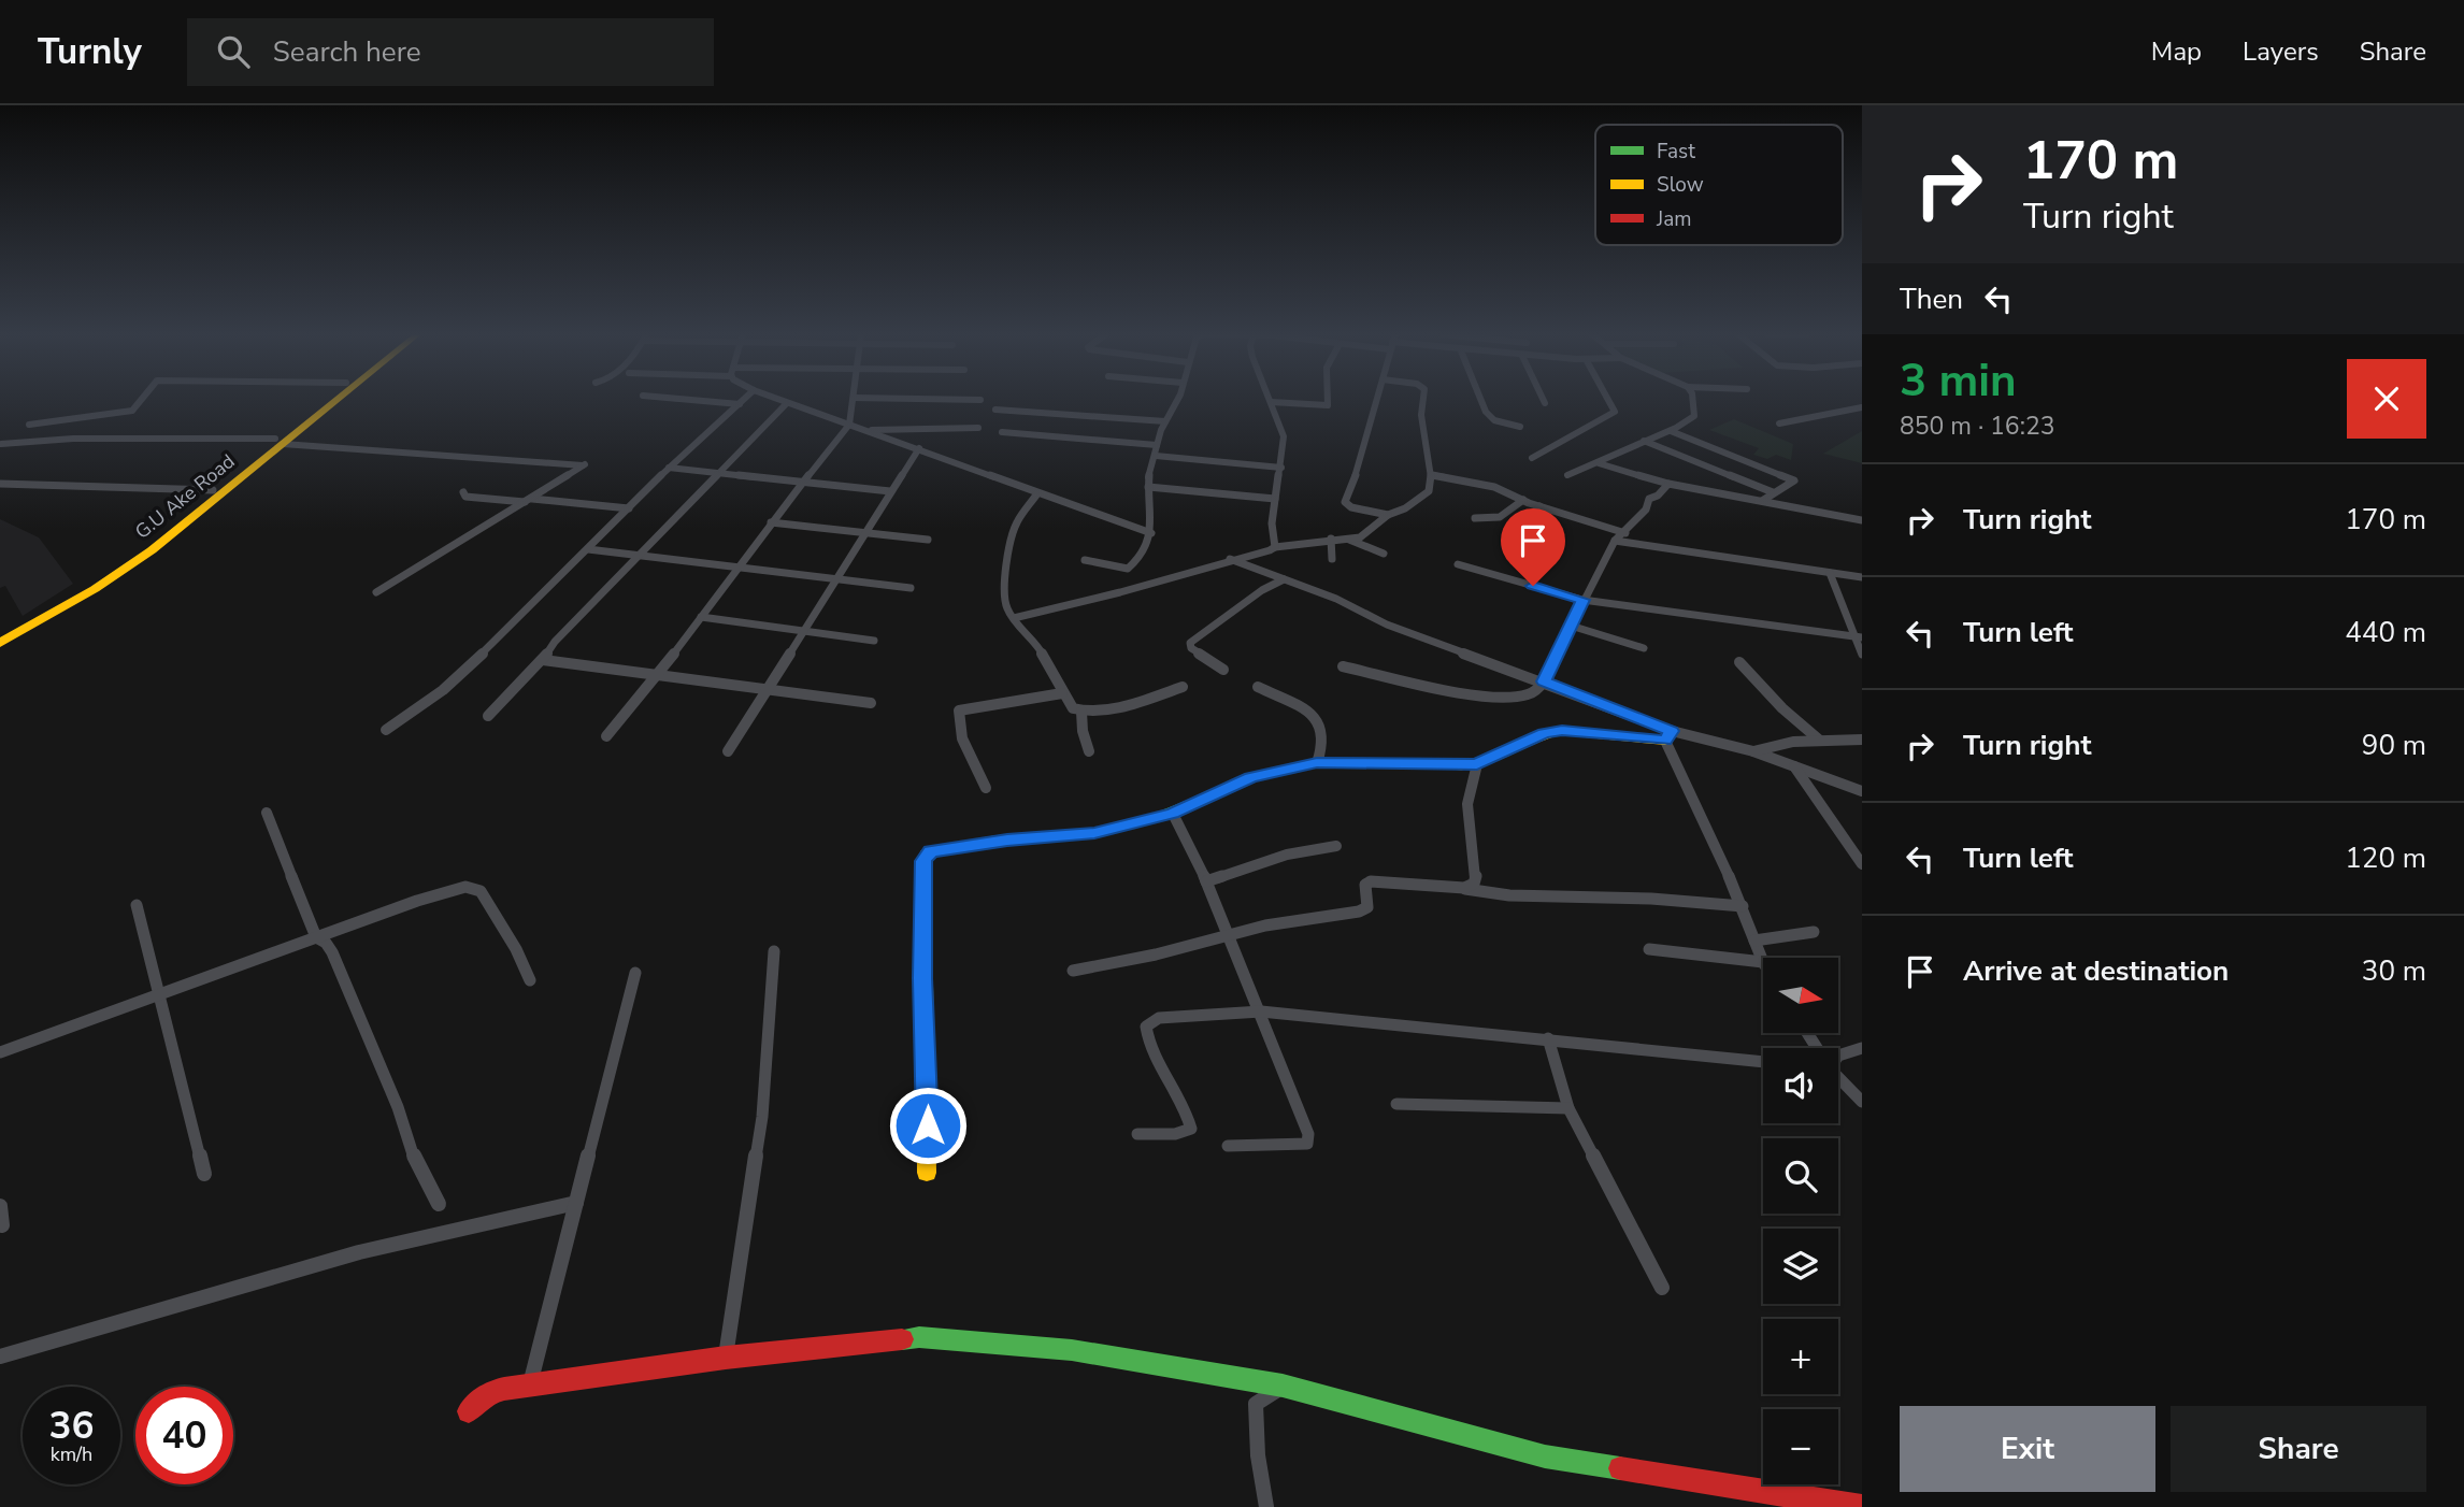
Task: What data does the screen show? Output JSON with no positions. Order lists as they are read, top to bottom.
{
  "streets": {
    "main road": ["G.U Ake Road"]
  },
  "legend": ["Fast", "Slow", "Jam"],
  "north": "right",
  "page": {
    "header": "Turnly",
    "search": "Search here",
    "nav": ["Map", "Layers", "Share"],
    "turn": ["170 m", "Turn right"],
    "then": "Then",
    "heading": ["3 min", "850 m · 16:23"],
    "list": [
      {
        "name": "Turn right",
        "value": "170 m"
      },
      {
        "name": "Turn left",
        "value": "440 m"
      },
      {
        "name": "Turn right",
        "value": "90 m"
      },
      {
        "name": "Turn left",
        "value": "120 m"
      },
      {
        "name": "Arrive at destination",
        "value": "30 m"
      }
    ],
    "map_buttons": ["+", "−"],
    "speed": "36 km/h",
    "limit": "40",
    "buttons": ["Exit", "Share"]
  }
}
